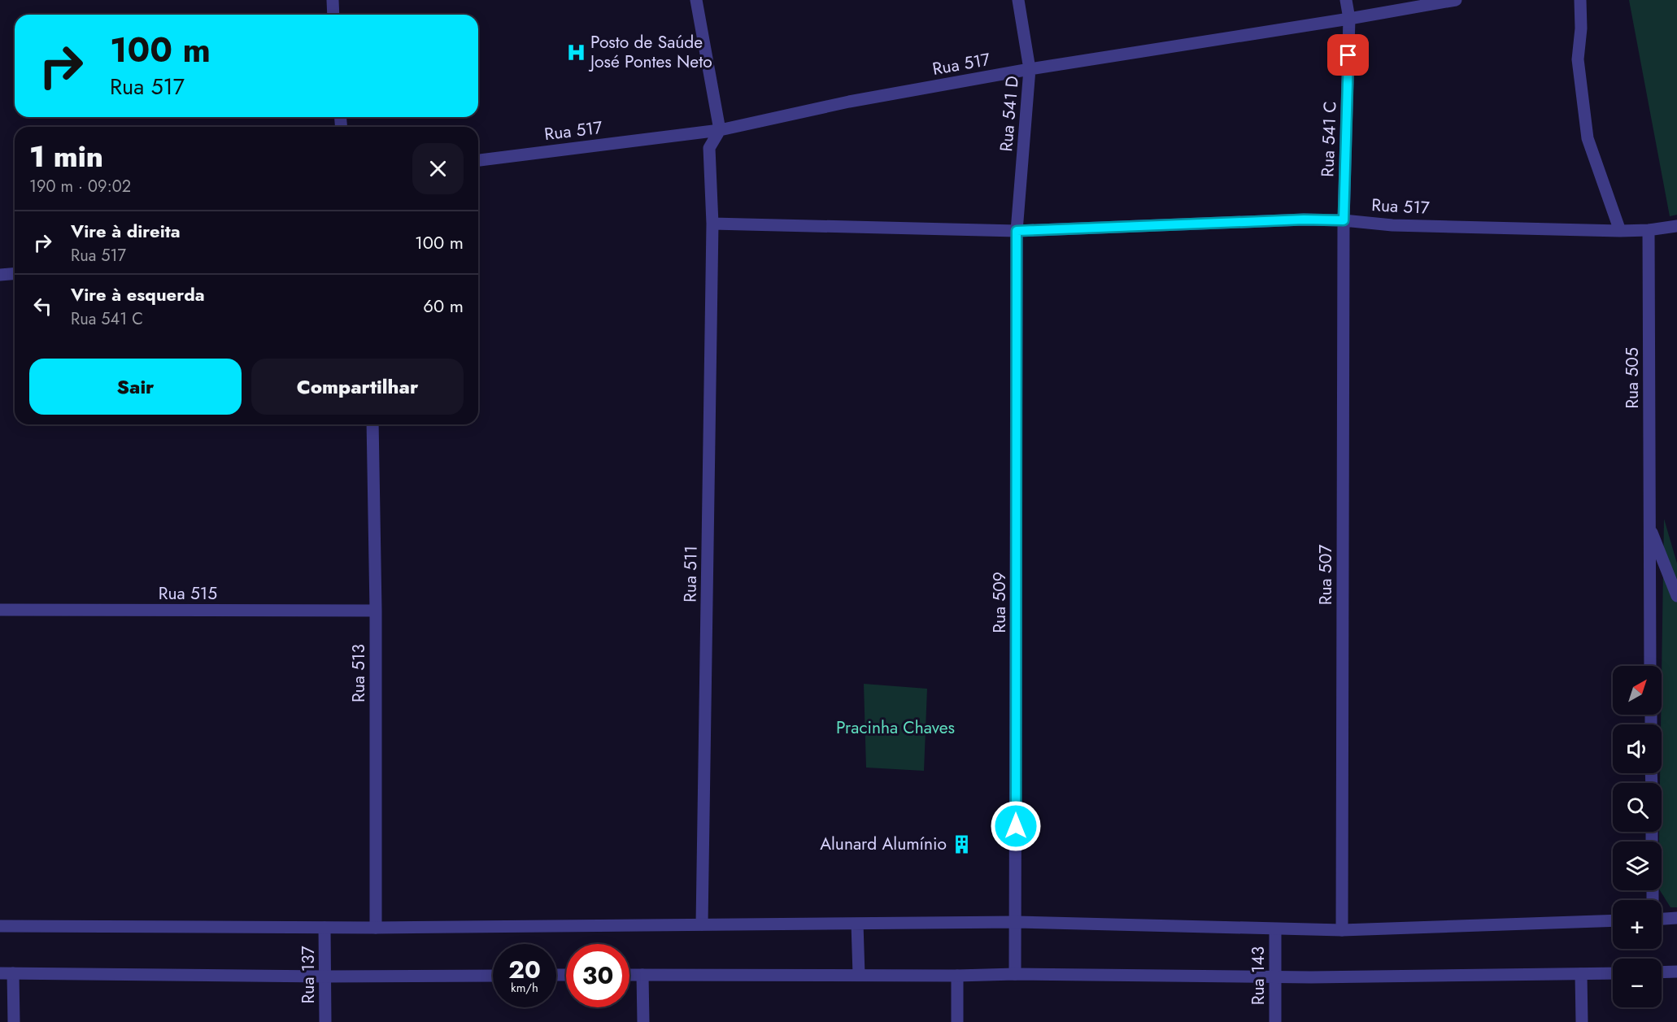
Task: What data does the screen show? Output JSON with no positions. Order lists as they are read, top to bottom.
{
  "streets": {
    "street": [
      "Rua 517",
      "Rua 541 D",
      "Rua 541 C",
      "Rua 505",
      "Rua 511",
      "Rua 507",
      "Rua 515",
      "Rua 509",
      "Rua 513",
      "Rua 137",
      "Rua 143"
    ]
  },
  "crossings": [
    ["Rua 517", "Rua 541 D"],
    ["Rua 517", "Rua 541 C"],
    ["Rua 517", "Rua 505"],
    ["Rua 517", "Rua 511"],
    ["Rua 517", "Rua 507"],
    ["Rua 517", "Rua 509"],
    ["Rua 541 D", "Rua 509"],
    ["Rua 541 C", "Rua 507"],
    ["Rua 515", "Rua 513"]
  ],
  "parks": ["Pracinha Chaves"],
  "places": {
    "hospital": ["Posto de Saúde José Pontes Neto"],
    "building": ["Alunard Alumínio"]
  },
  "north": "top right",
  "page": {
    "turn": ["100 m", "Rua 517"],
    "heading": ["1 min", "190 m · 09:02"],
    "list": [
      {
        "name": "Vire à direita",
        "note": "Rua 517",
        "value": "100 m"
      },
      {
        "name": "Vire à esquerda",
        "note": "Rua 541 C",
        "value": "60 m"
      }
    ],
    "buttons": ["Sair", "Compartilhar"],
    "map_buttons": ["+", "−"],
    "speed": "20 km/h",
    "limit": "30"
  }
}
